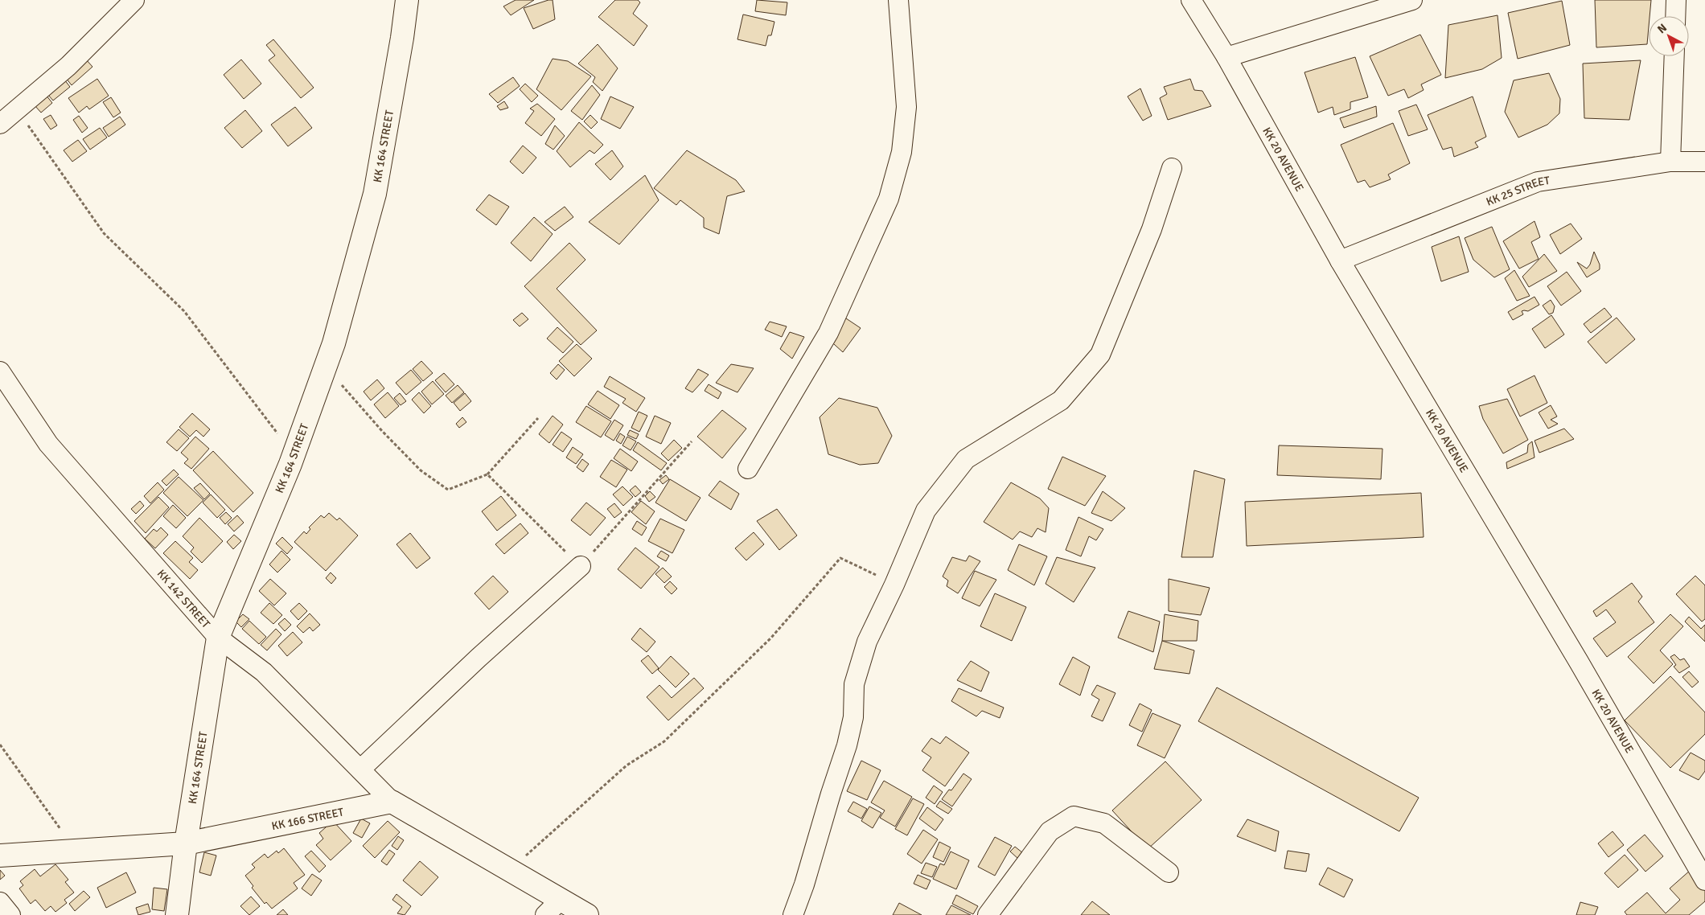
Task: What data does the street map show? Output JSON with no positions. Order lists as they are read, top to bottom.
{
  "streets": {
    "main road": ["KK 164 STREET", "KK 166 STREET"],
    "street": ["KK 20 AVENUE", "KK 25 STREET", "KK 142 STREET"]
  },
  "crossings": [
    ["KK 164 STREET", "KK 142 STREET"],
    ["KK 164 STREET", "KK 166 STREET"],
    ["KK 20 AVENUE", "KK 25 STREET"],
    ["KK 142 STREET", "KK 166 STREET"]
  ],
  "north": "top left"
}
